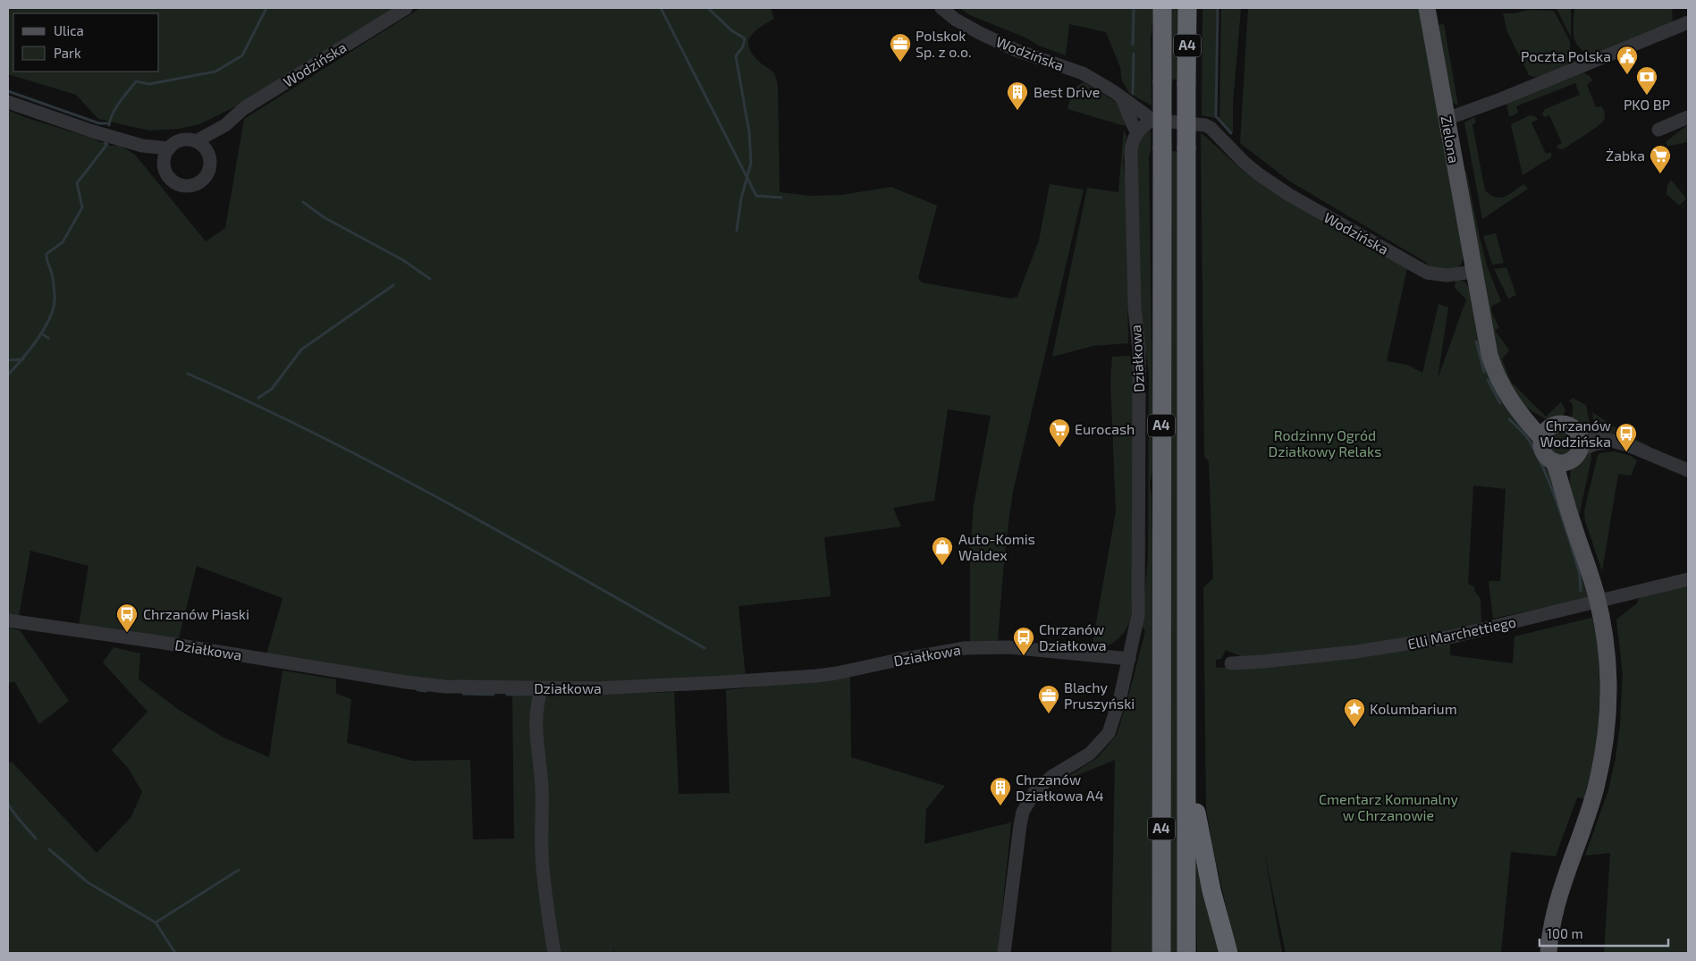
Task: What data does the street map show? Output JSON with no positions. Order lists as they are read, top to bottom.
{
  "streets": {
    "highway": ["A4"],
    "main road": ["Zielona"],
    "street": ["Wodzińska", "Działkowa", "Elli Marchettiego"]
  },
  "crossings": [
    ["Wodzińska", "Zielona"]
  ],
  "parks": ["Rodzinny Ogród Działkowy Relaks", "Cmentarz Komunalny w Chrzanowie"],
  "places": {
    "office": ["Polskok Sp. z o.o.", "Blachy Pruszyński"],
    "public building": ["Poczta Polska"],
    "bank": ["PKO BP"],
    "building": ["Best Drive", "Chrzanów Działkowa A4"],
    "supermarket": ["Żabka", "Eurocash"],
    "bus stop": ["Chrzanów Wodzińska", "Chrzanów Piaski", "Chrzanów Działkowa"],
    "shop": ["Auto-Komis Waldex"],
    "place": ["Kolumbarium"]
  },
  "legend": ["Ulica", "Park"],
  "scale_bar": "100 m"
}
